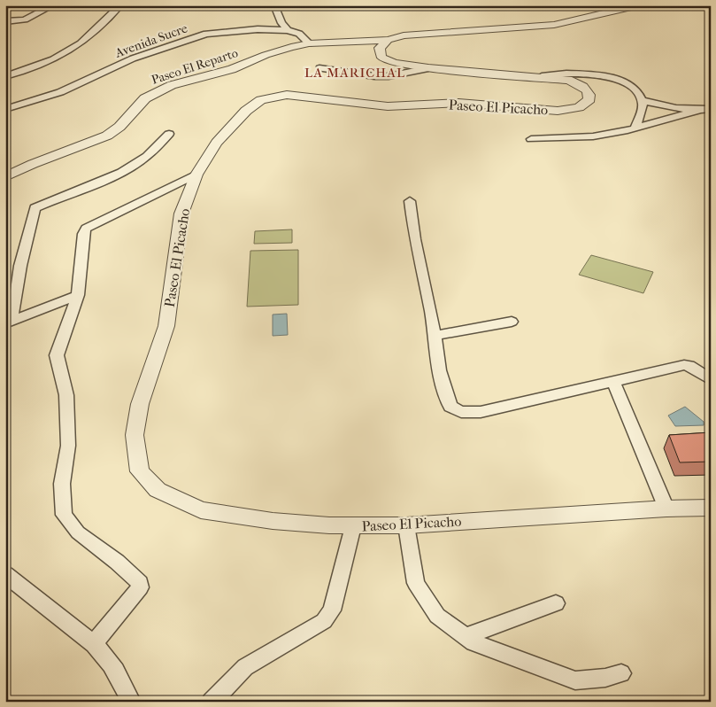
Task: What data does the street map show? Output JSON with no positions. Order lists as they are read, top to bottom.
{
  "streets": {
    "street": ["Avenida Sucre", "Paseo El Reparto", "Paseo El Picacho"]
  },
  "crossings": [
    ["Avenida Sucre", "Paseo El Reparto"],
    ["Paseo El Reparto", "Paseo El Picacho"]
  ],
  "districts": ["LA MARICHAL"]
}
